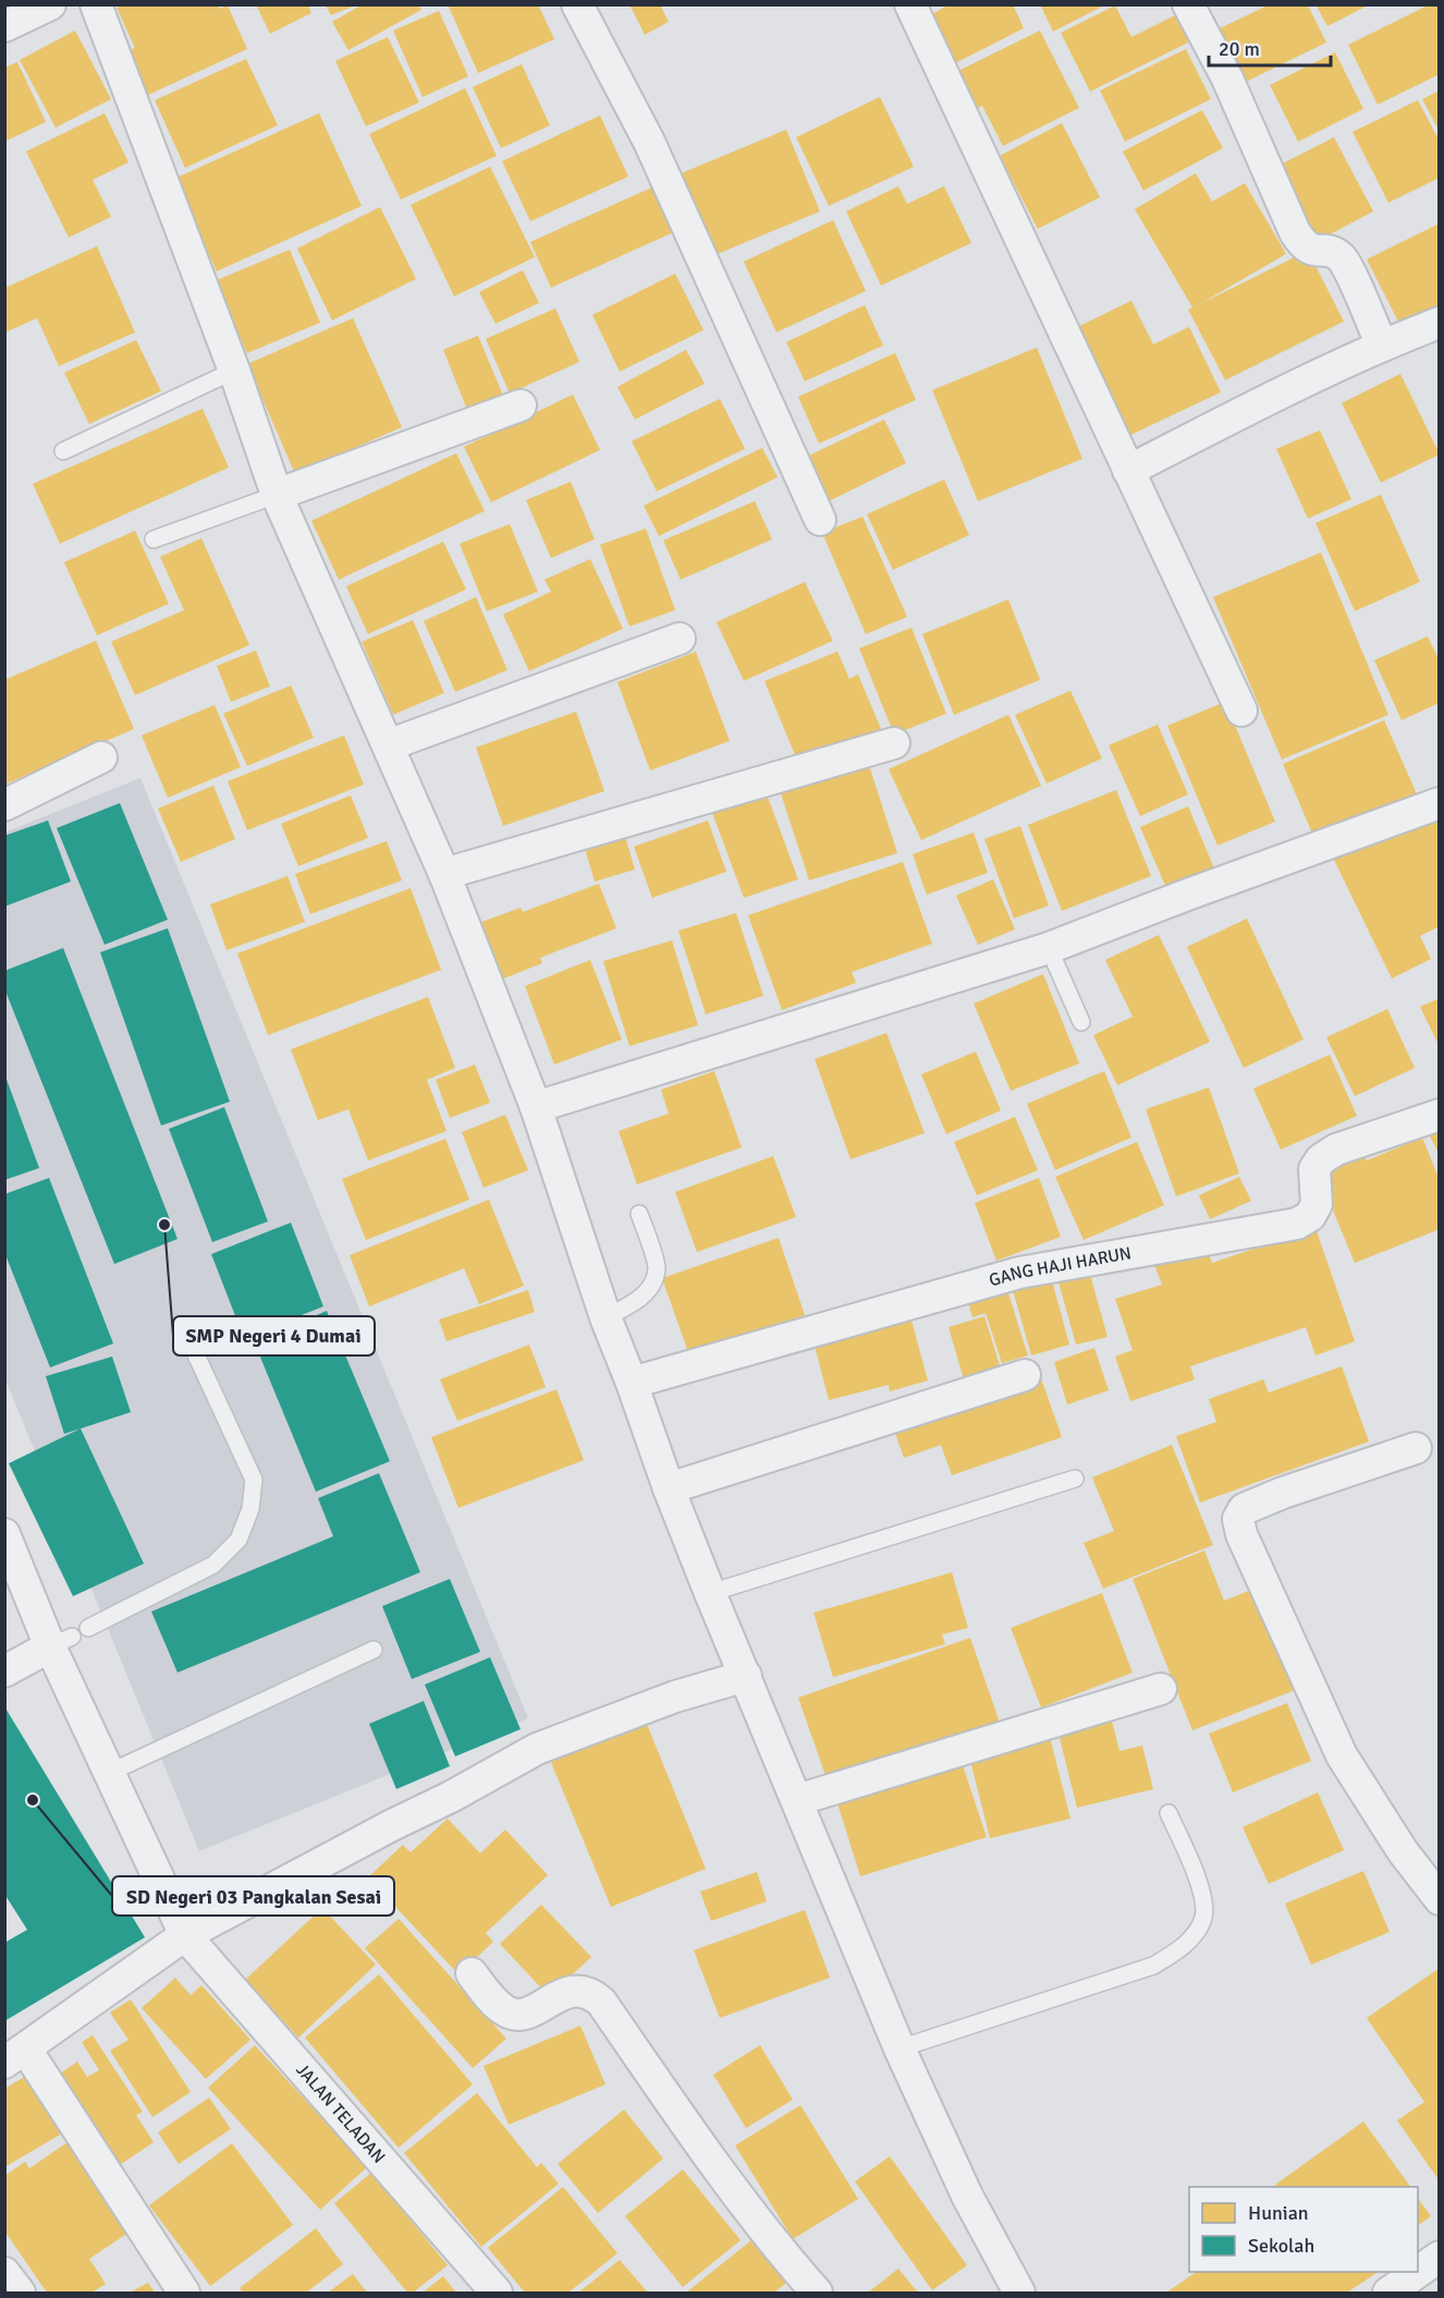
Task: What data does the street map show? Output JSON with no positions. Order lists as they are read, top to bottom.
{
  "streets": {
    "street": ["GANG HAJI HARUN", "JALAN TELADAN"]
  },
  "places": ["SMP Negeri 4 Dumai", "SD Negeri 03 Pangkalan Sesai"],
  "legend": ["Hunian", "Sekolah"],
  "scale_bar": "20 m"
}
